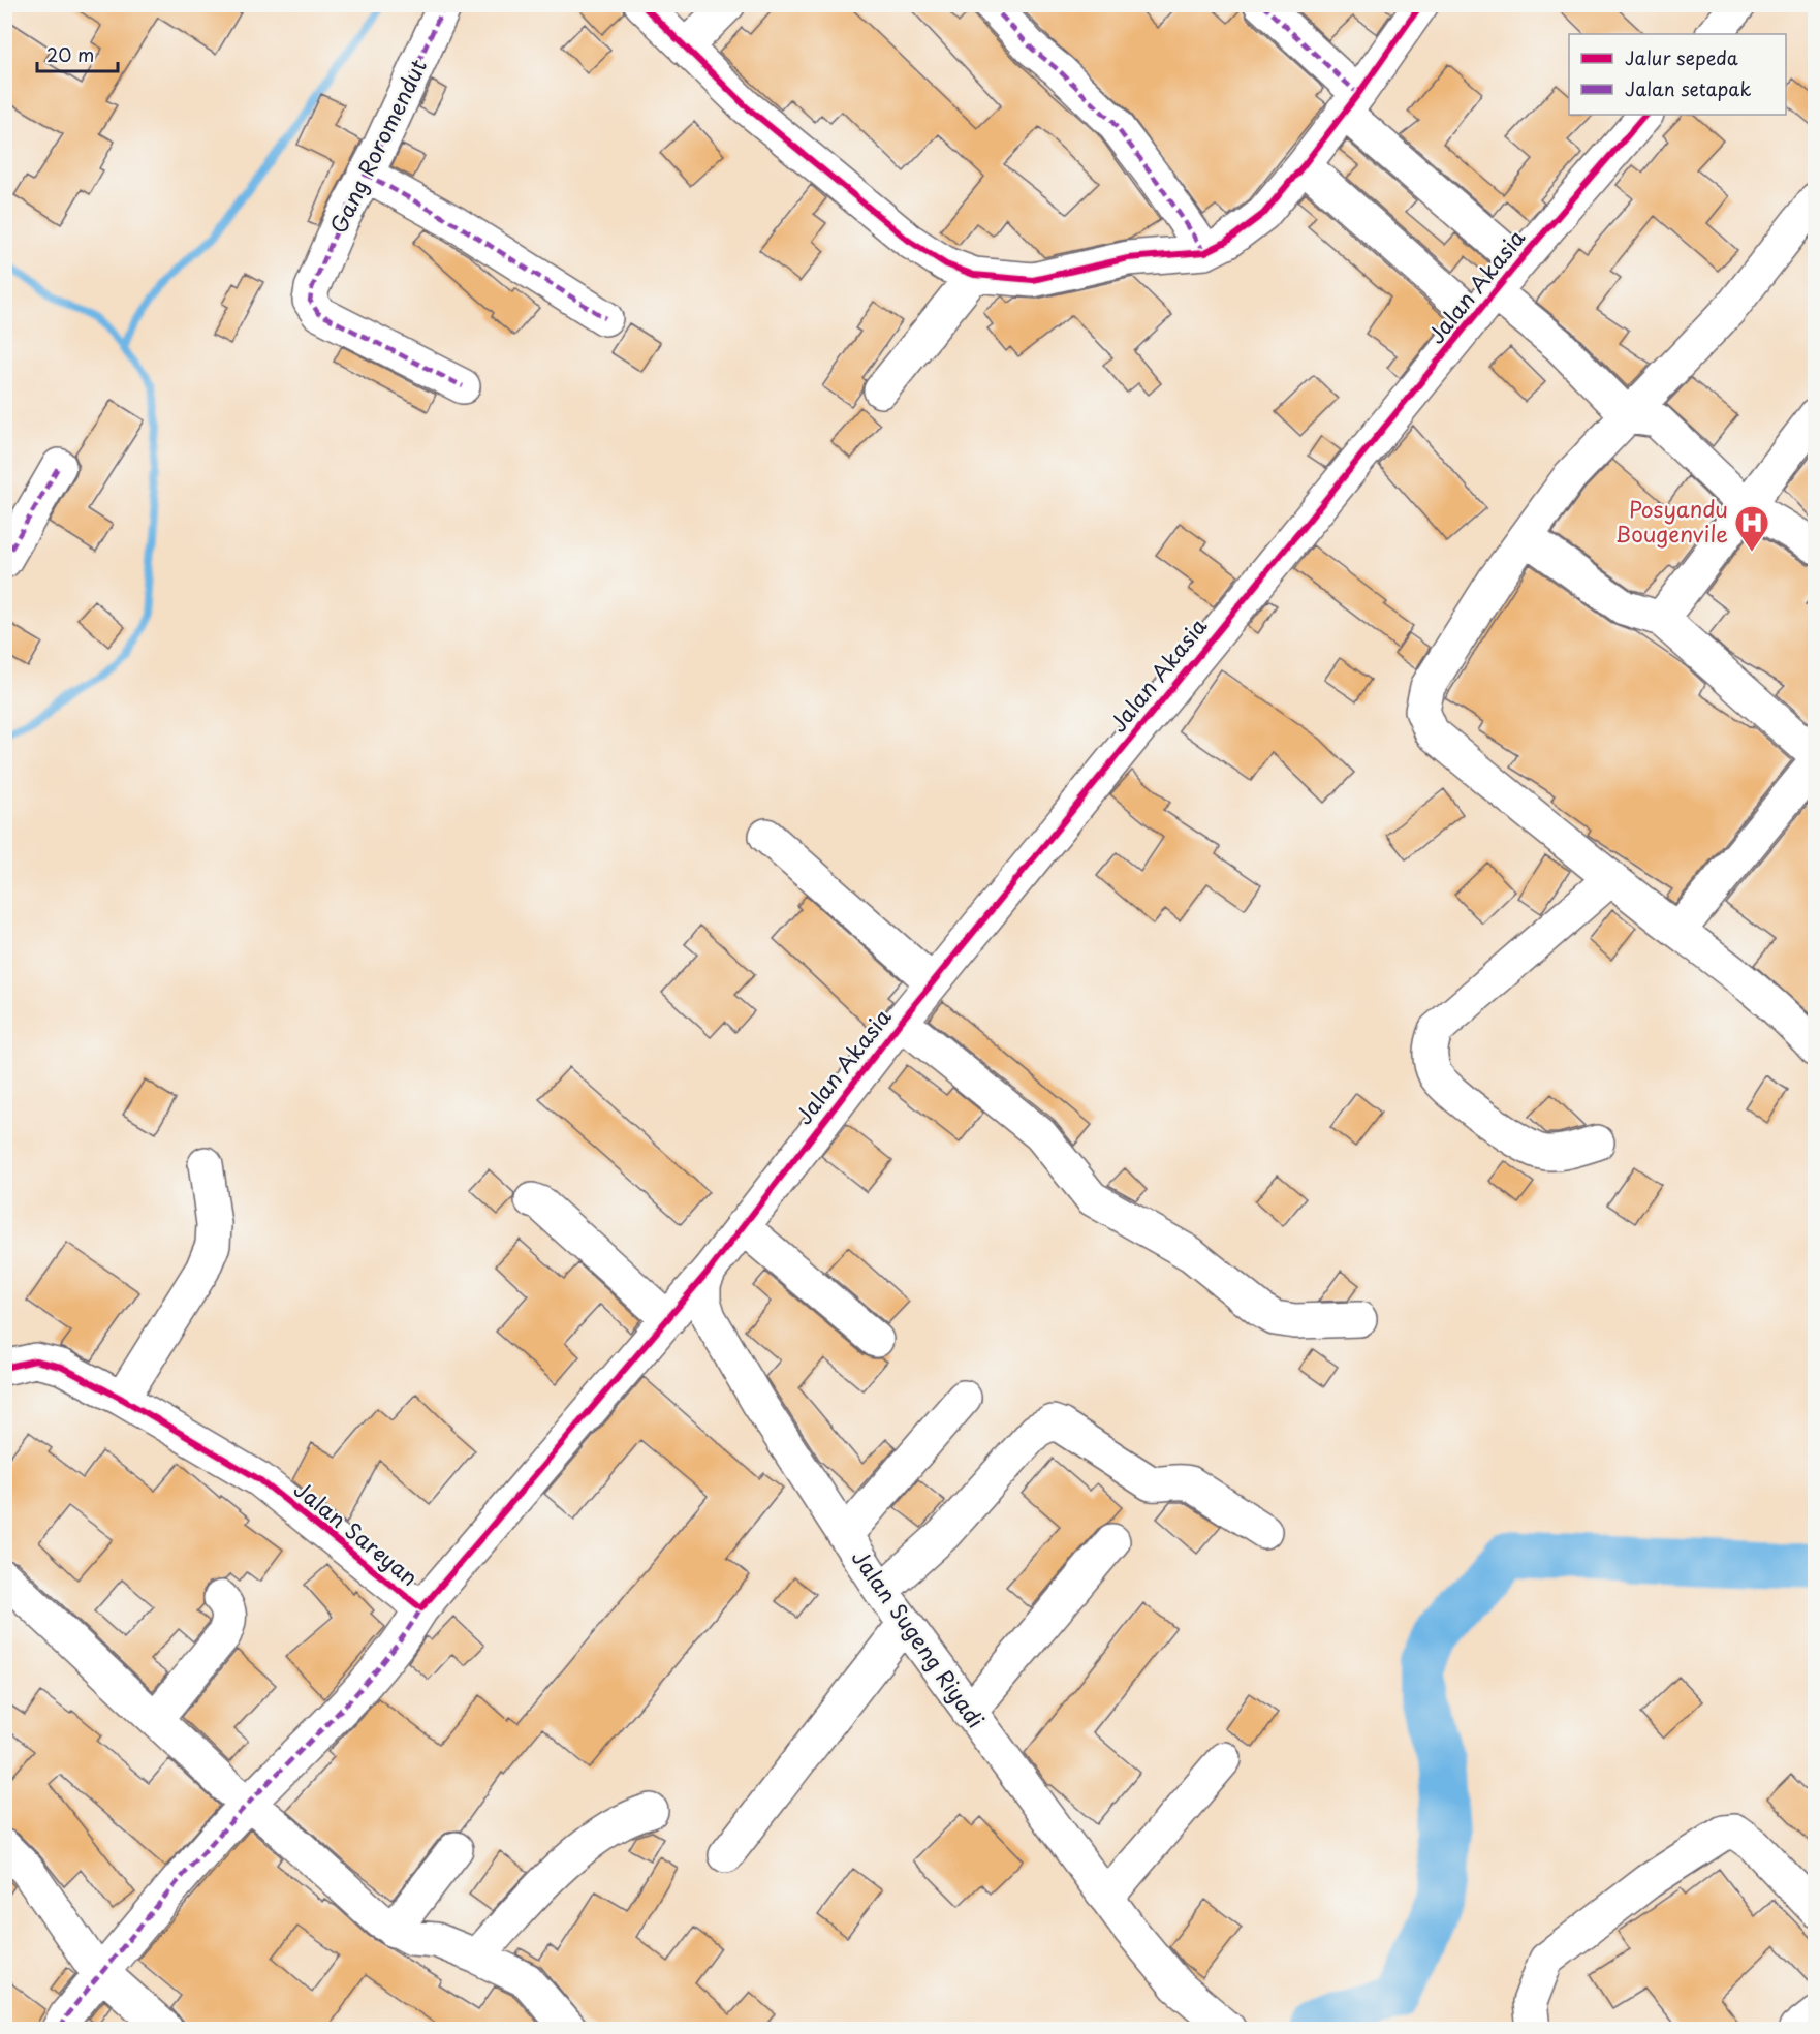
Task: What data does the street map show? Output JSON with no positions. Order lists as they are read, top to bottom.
{
  "streets": {
    "street": [
      "Gang Roromendut",
      "Jalan Akasia",
      "Jalan Sareyan",
      "Jalan Sugeng Riyadi"
    ]
  },
  "crossings": [
    ["Jalan Akasia", "Jalan Sareyan"],
    ["Jalan Akasia", "Jalan Sugeng Riyadi"],
    ["Jalan Sareyan", "Jalan Sugeng Riyadi"]
  ],
  "places": {
    "hospital": ["Posyandu Bougenvile"]
  },
  "legend": ["Jalur sepeda", "Jalan setapak"],
  "scale_bar": "20 m"
}
